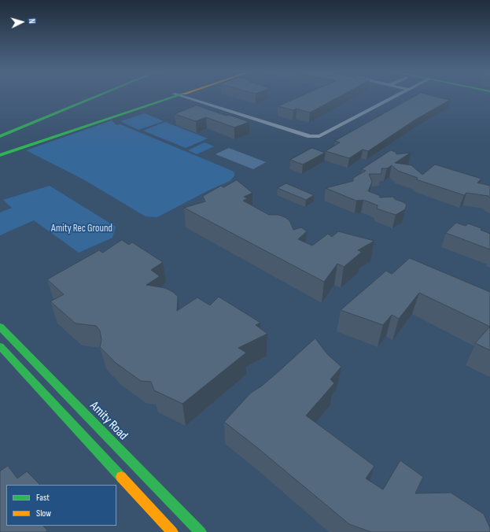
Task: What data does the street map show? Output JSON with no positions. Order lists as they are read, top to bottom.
{
  "streets": {
    "street": ["Amity Road"]
  },
  "parks": ["Amity Rec Ground"],
  "legend": ["Fast", "Slow"],
  "north": "right"
}
